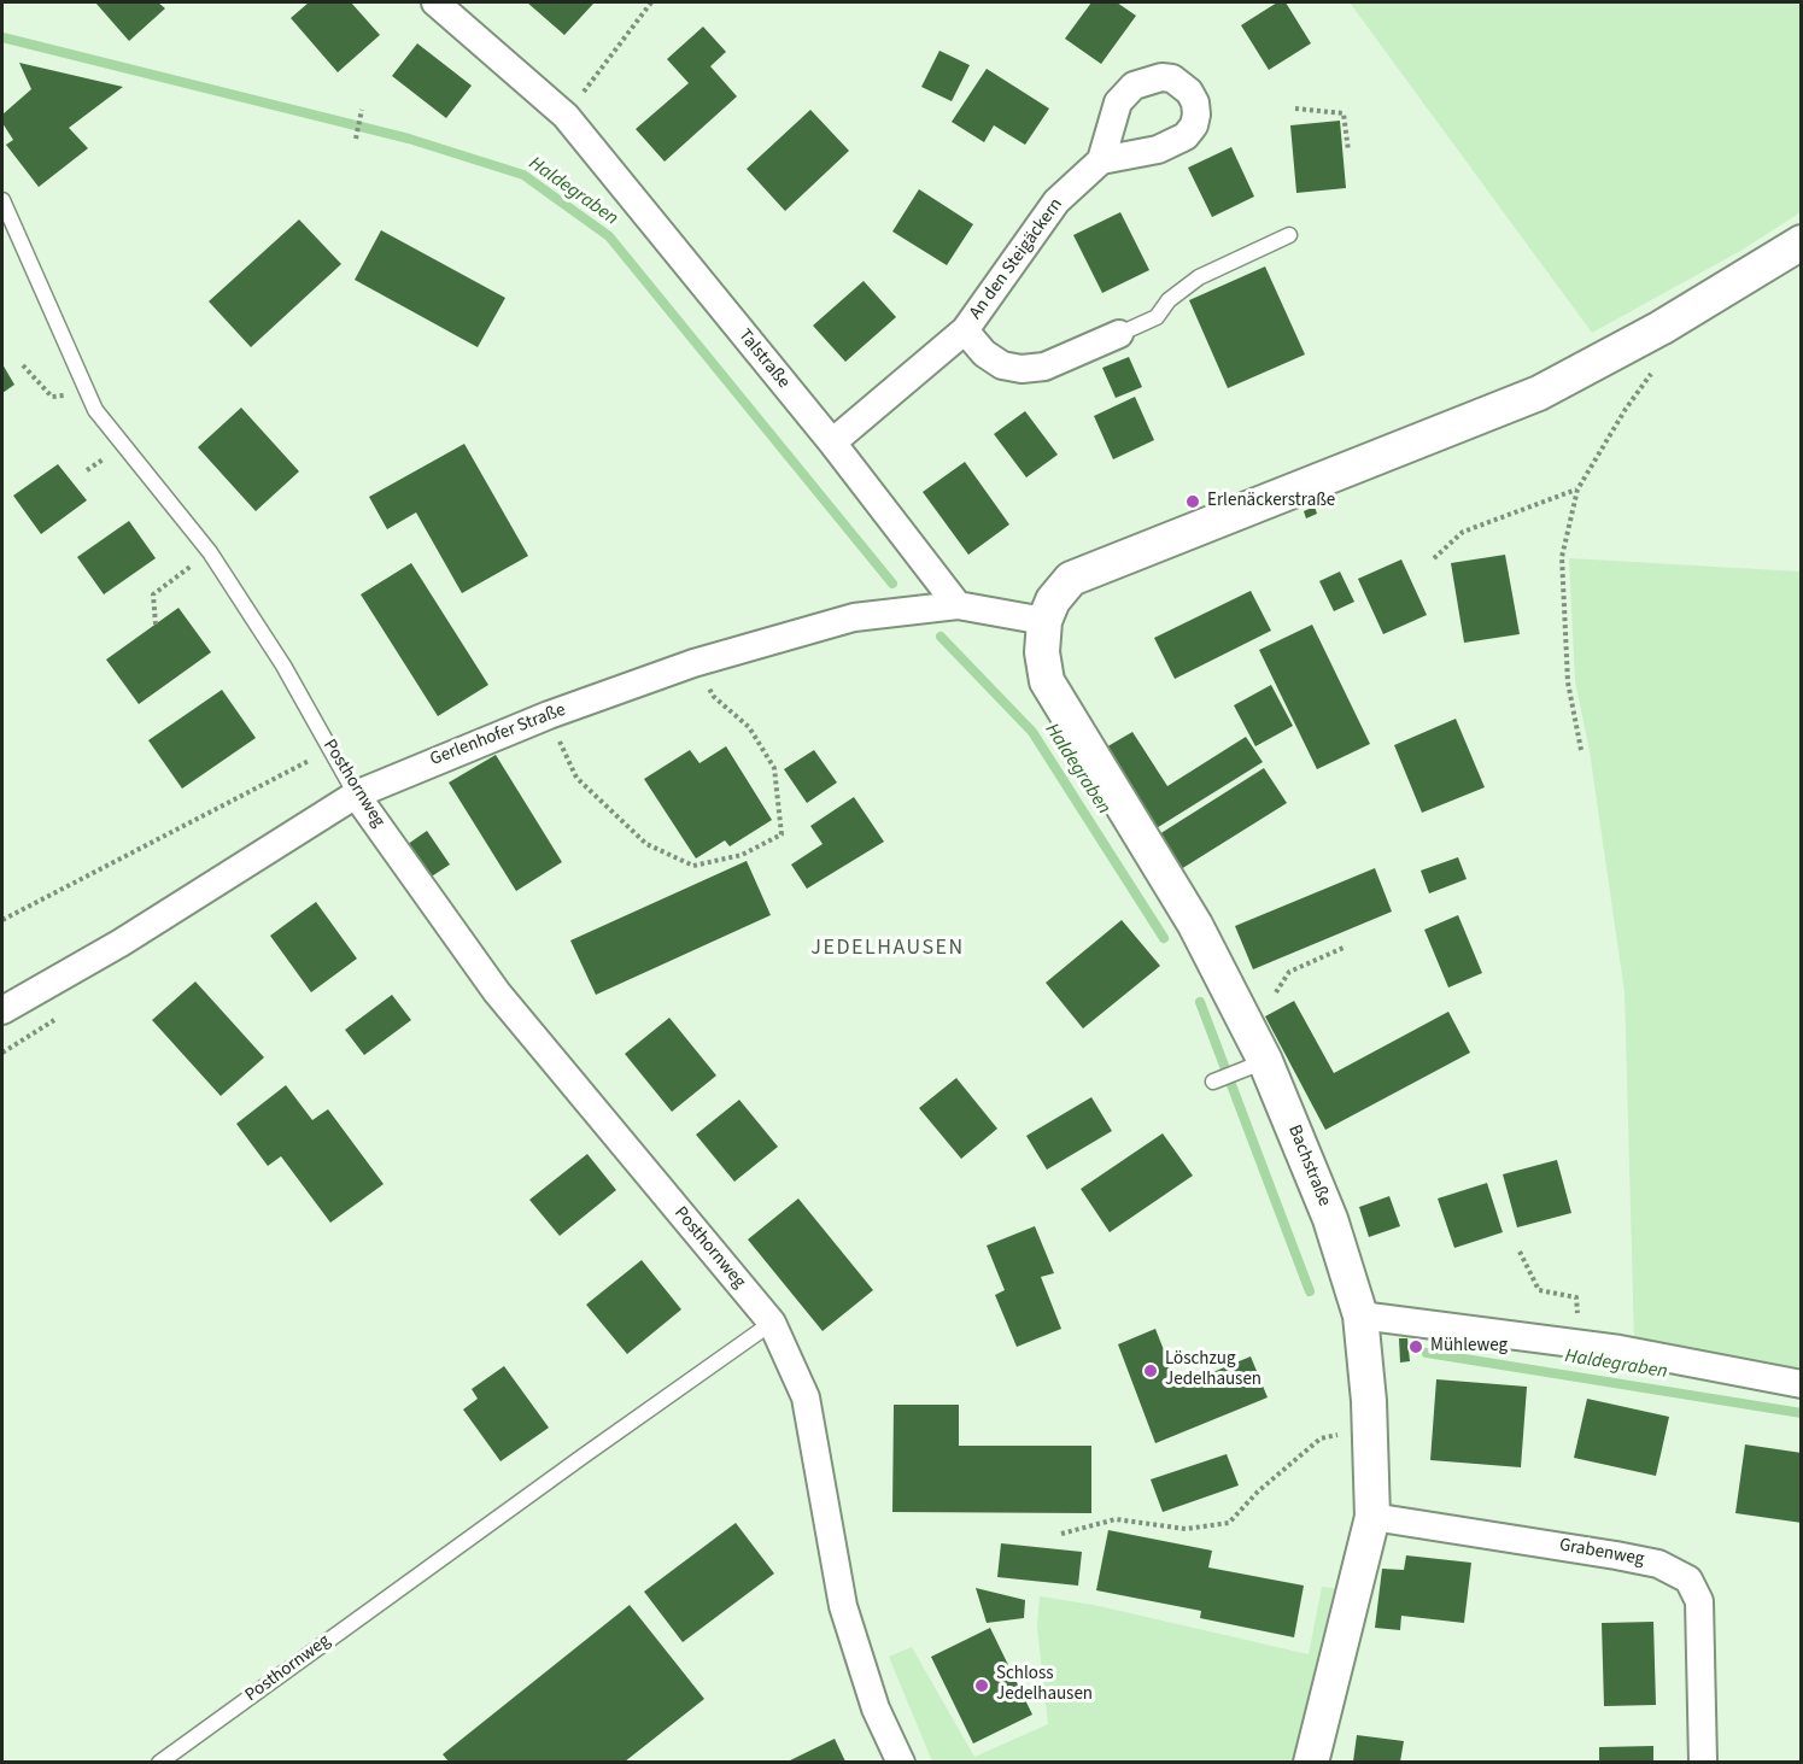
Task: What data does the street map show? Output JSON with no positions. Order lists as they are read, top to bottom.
{
  "streets": {
    "street": [
      "An den Steigäckern",
      "Talstraße",
      "Gerlenhofer Straße",
      "Posthornweg",
      "Bachstraße",
      "Grabenweg"
    ]
  },
  "crossings": [
    ["An den Steigäckern", "Talstraße"],
    ["Talstraße", "Gerlenhofer Straße"],
    ["Gerlenhofer Straße", "Posthornweg"],
    ["Gerlenhofer Straße", "Bachstraße"],
    ["Bachstraße", "Grabenweg"]
  ],
  "districts": ["JEDELHAUSEN"],
  "water": ["Haldegraben"],
  "places": [
    "Erlenäckerstraße",
    "Mühleweg",
    "Löschzug Jedelhausen",
    "Schloss Jedelhausen"
  ]
}
